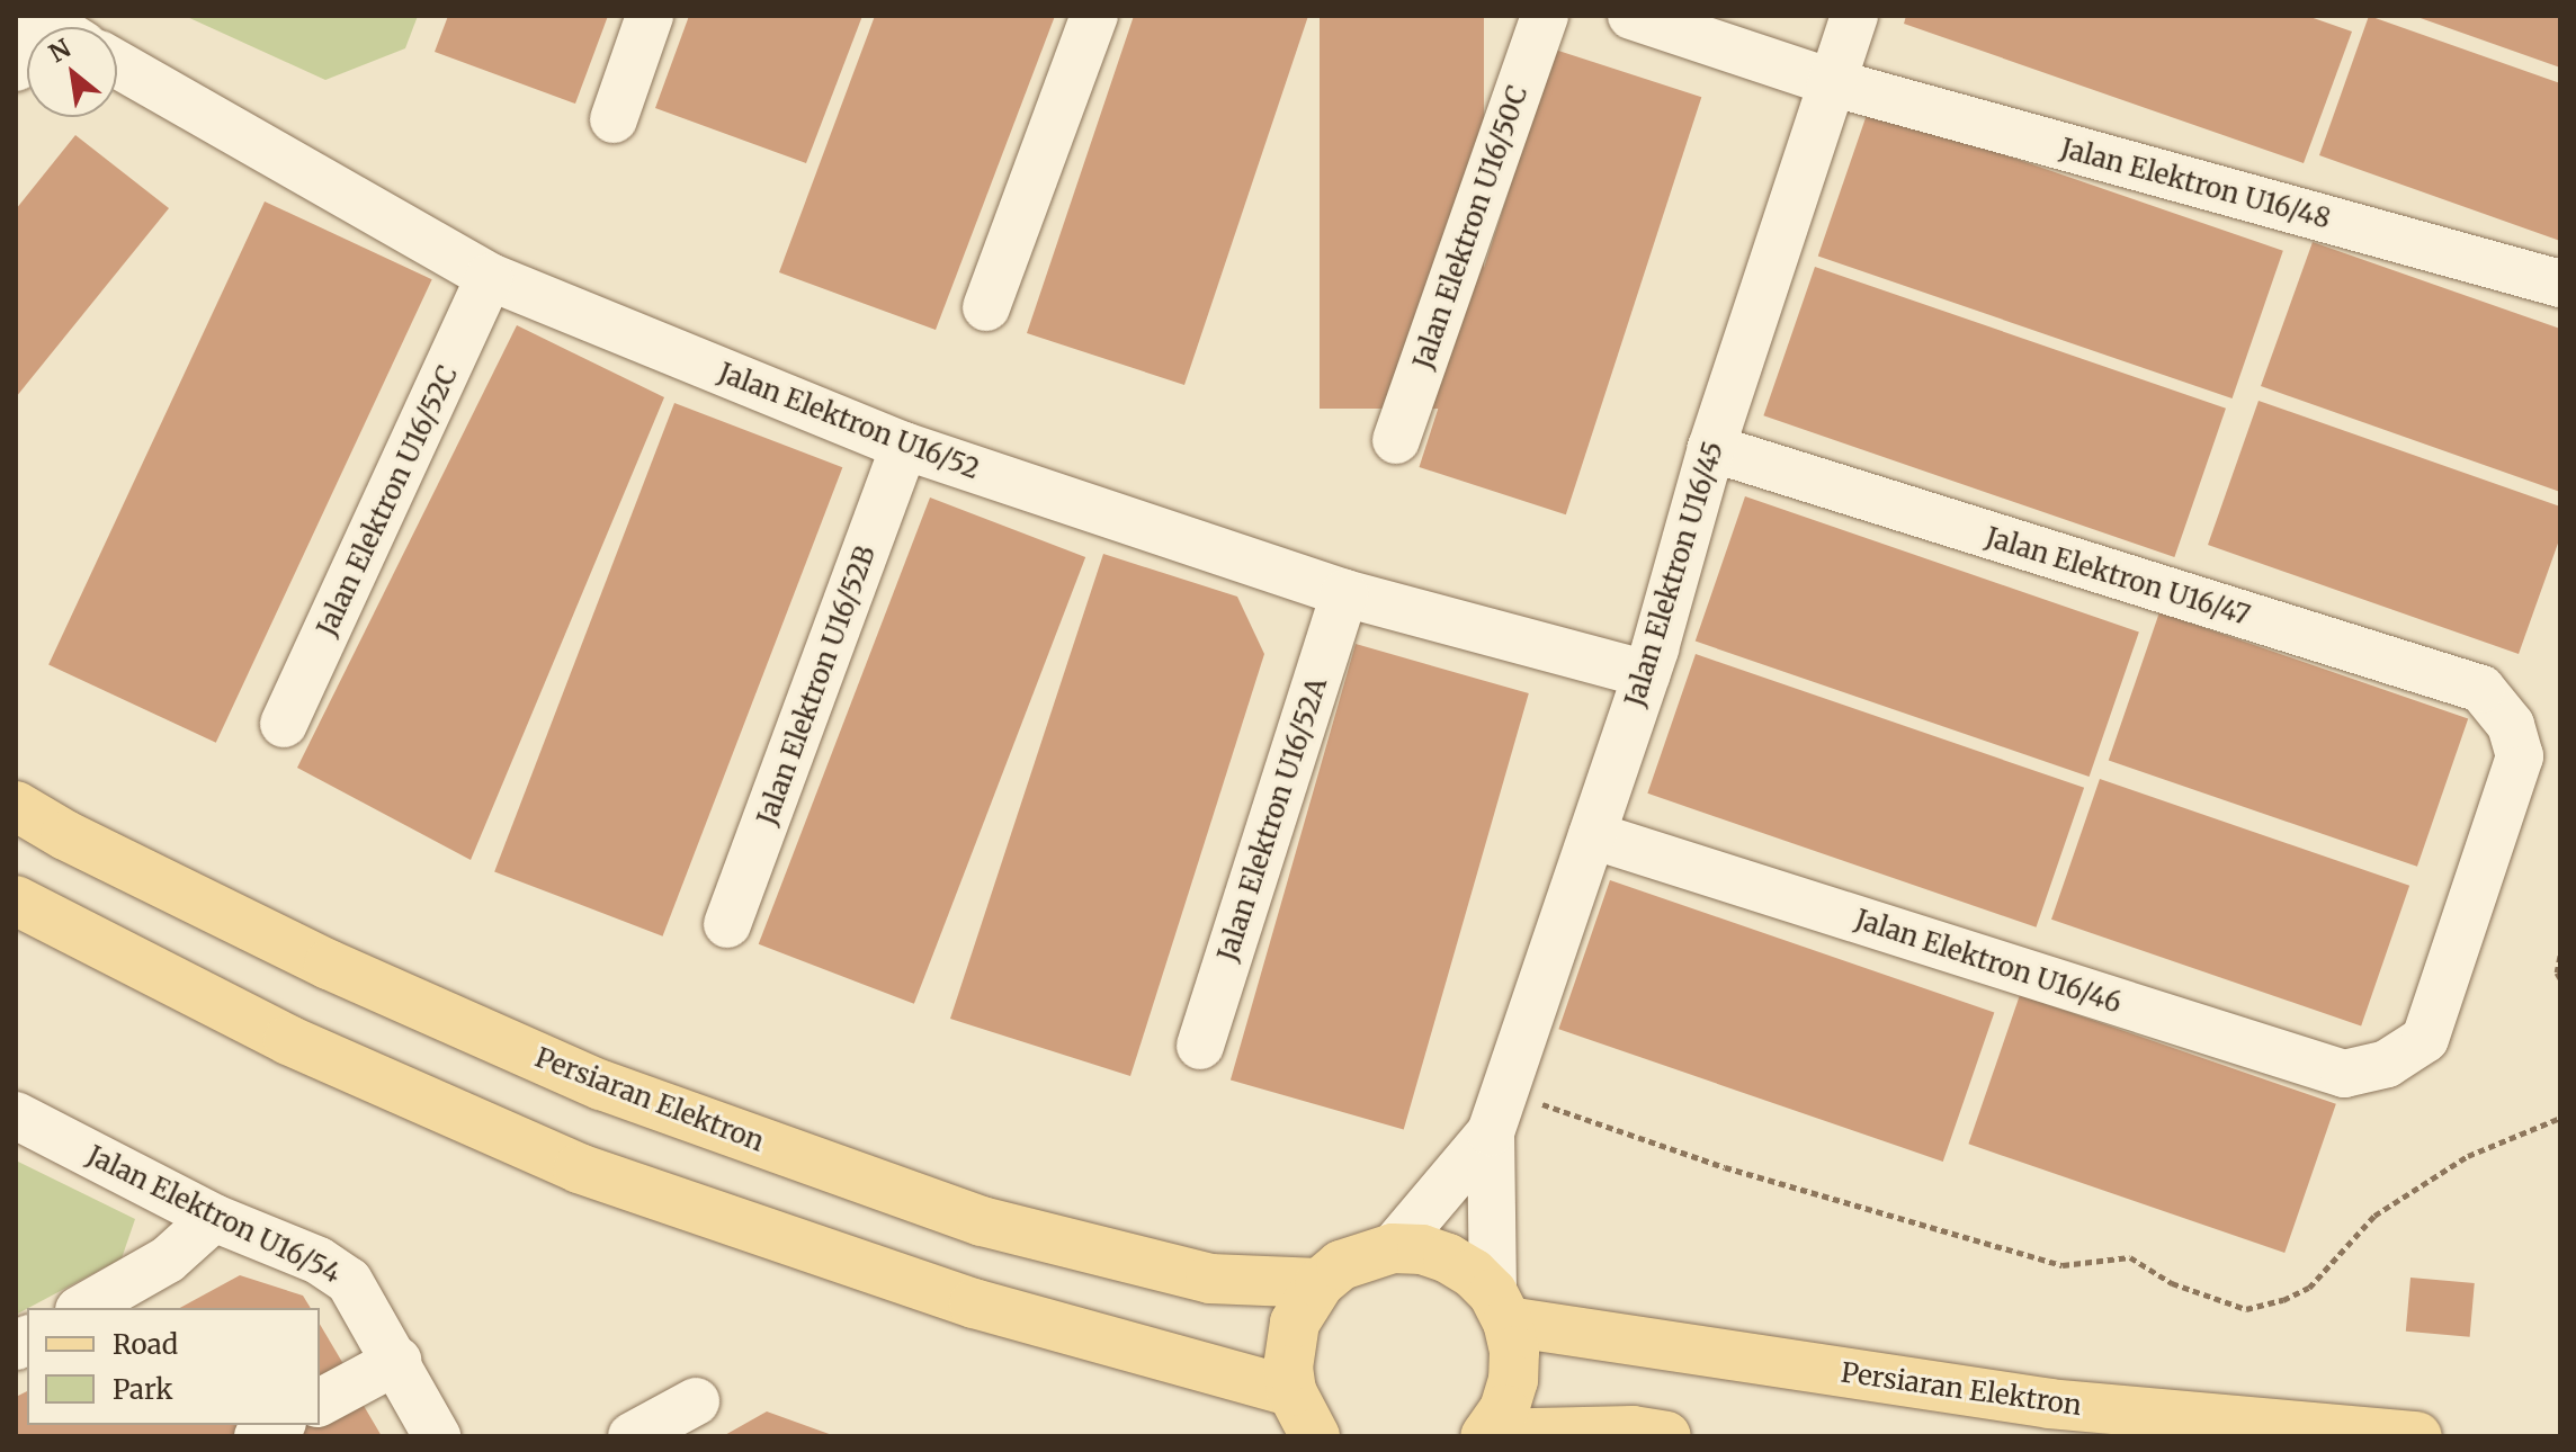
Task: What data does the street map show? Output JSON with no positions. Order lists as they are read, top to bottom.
{
  "streets": {
    "main road": ["Persiaran Elektron"],
    "street": [
      "Jalan Elektron U16/48",
      "Jalan Elektron U16/50C",
      "Jalan Elektron U16/52",
      "Jalan Elektron U16/52C",
      "Jalan Elektron U16/45",
      "Jalan Elektron U16/47",
      "Jalan Elektron U16/52B",
      "Jalan Elektron U16/52A",
      "Jalan Elektron U16/46",
      "Jalan Elektron U16/54"
    ]
  },
  "crossings": [
    ["Jalan Elektron U16/48", "Jalan Elektron U16/45"],
    ["Jalan Elektron U16/52", "Jalan Elektron U16/52C"],
    ["Jalan Elektron U16/52", "Jalan Elektron U16/45"],
    ["Jalan Elektron U16/52", "Jalan Elektron U16/52B"],
    ["Jalan Elektron U16/52", "Jalan Elektron U16/52A"],
    ["Jalan Elektron U16/45", "Jalan Elektron U16/47"],
    ["Jalan Elektron U16/45", "Jalan Elektron U16/46"],
    ["Jalan Elektron U16/47", "Jalan Elektron U16/46"]
  ],
  "legend": ["Road", "Park"],
  "north": "top left"
}
